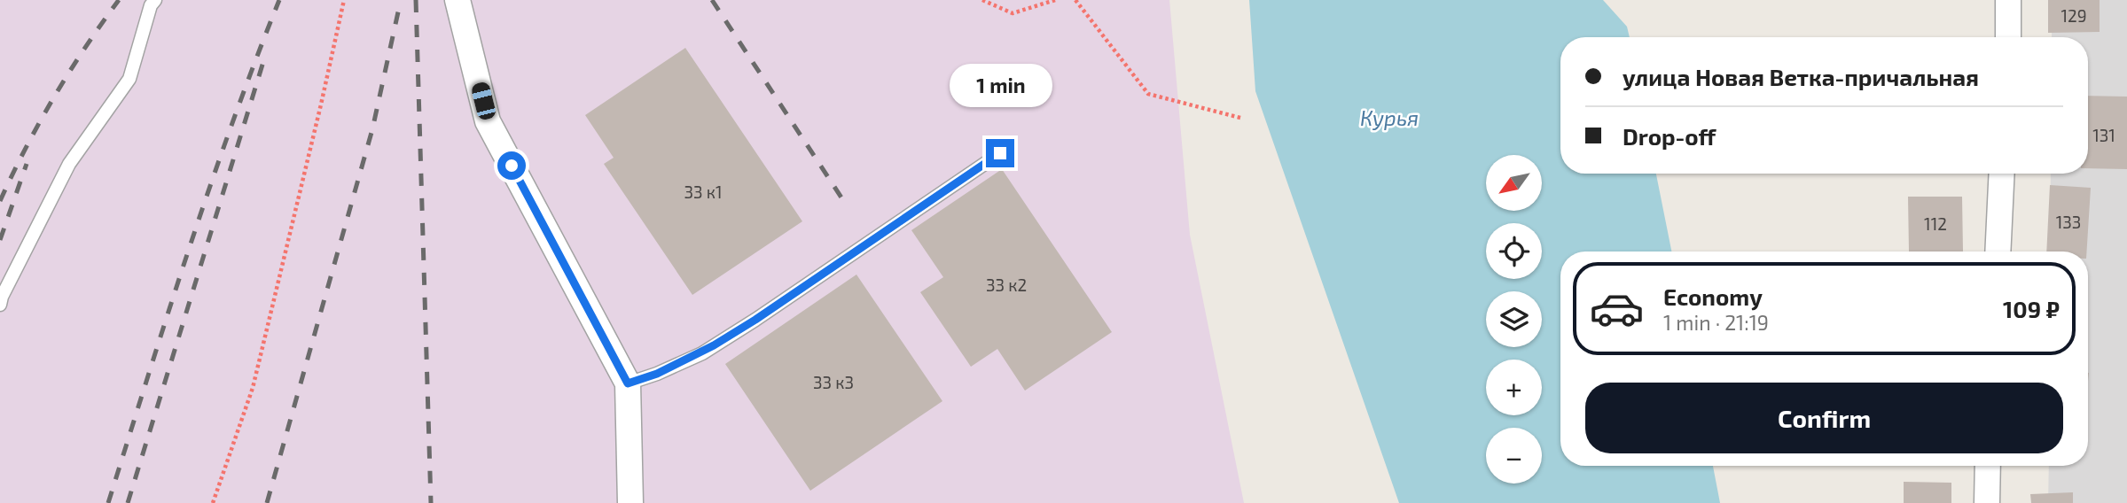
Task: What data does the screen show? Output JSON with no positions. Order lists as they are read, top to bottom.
{
  "water": ["Курья"],
  "house_numbers": [
    "129",
    "131",
    "33 к1",
    "133",
    "112",
    "33 к2",
    "33 к3"
  ],
  "north": "bottom left",
  "page": {
    "banner": ["улица Новая Ветка-причальная", "Drop-off"],
    "bubble": "1 min",
    "map_buttons": ["+", "−"],
    "list": [
      {
        "name": "Economy",
        "note": "1 min · 21:19",
        "value": "109 ₽"
      }
    ],
    "buttons": "Confirm"
  }
}
